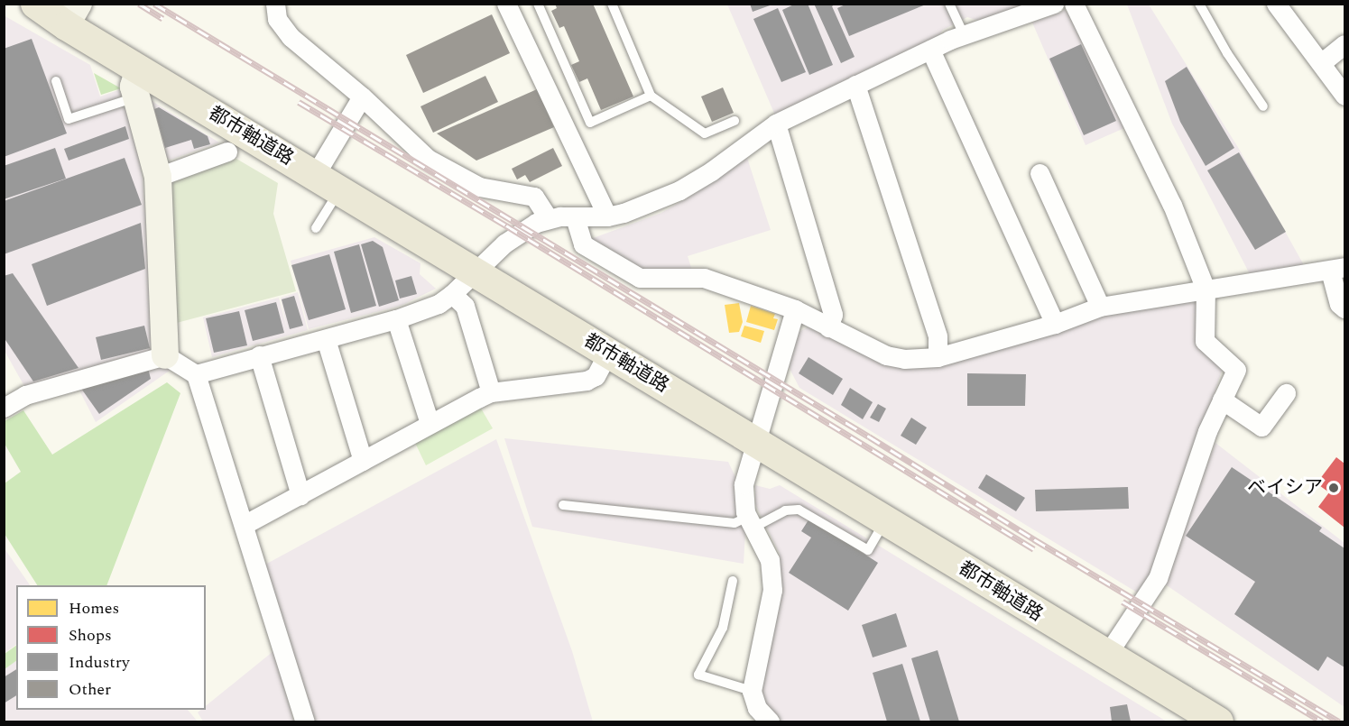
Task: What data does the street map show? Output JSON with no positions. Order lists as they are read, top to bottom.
{
  "streets": {
    "main road": ["都市軸道路"]
  },
  "places": ["ベイシア"],
  "legend": [
    "Homes",
    "Shops",
    "Industry",
    "Other"
  ]
}
